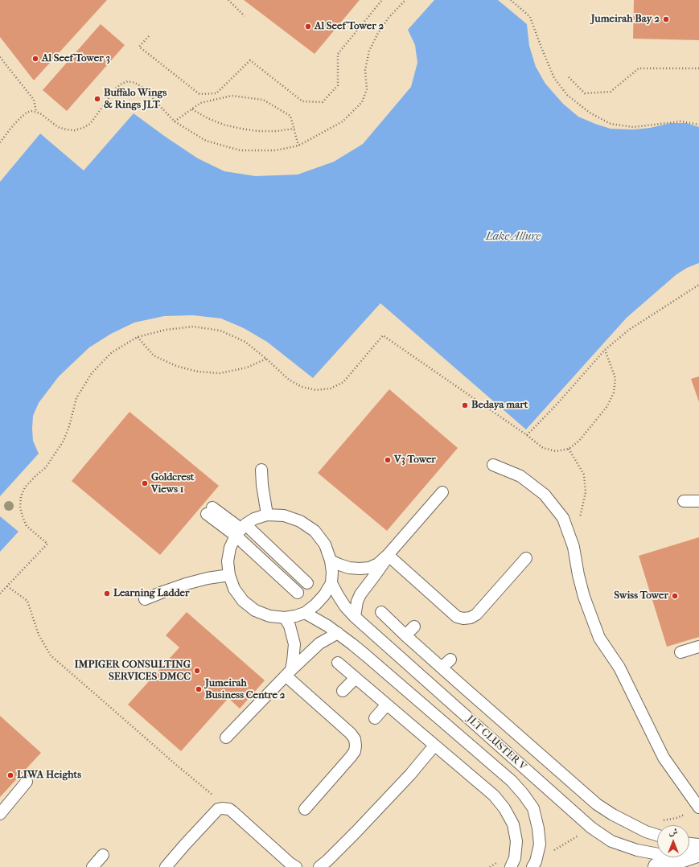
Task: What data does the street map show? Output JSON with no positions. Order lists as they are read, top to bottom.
{
  "streets": {
    "lane": ["JLT CLUSTER V"]
  },
  "water": ["Lake Allure"],
  "places": [
    "Jumeirah Bay 2",
    "Al Seef Tower 2",
    "Al Seef Tower 3",
    "Buffalo Wings & Rings JLT",
    "Bedaya mart",
    "V3 Tower",
    "Goldcrest Views 1",
    "Learning Ladder",
    "Swiss Tower",
    "IMPIGER CONSULTING SERVICES DMCC",
    "Jumeirah Business Centre 2",
    "LIWA Heights"
  ],
  "north": "top"
}
